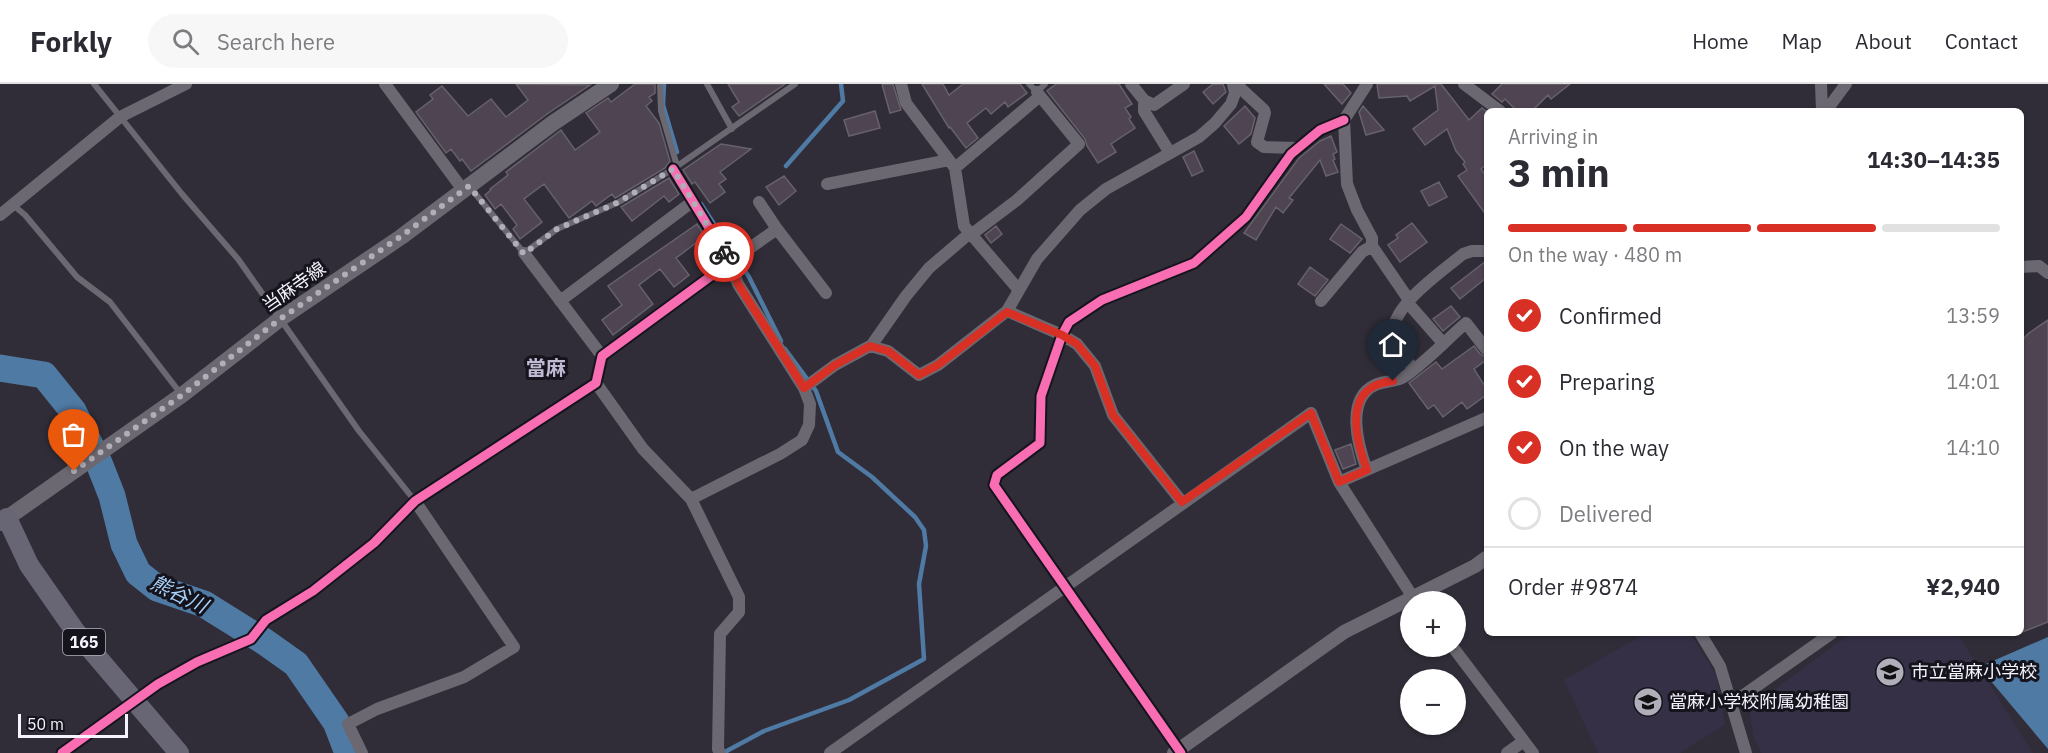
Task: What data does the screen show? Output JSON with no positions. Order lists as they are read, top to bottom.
{
  "streets": {
    "highway": ["165"],
    "main road": ["当麻寺線"]
  },
  "crossings": [
    ["当麻寺線", "165"]
  ],
  "districts": ["當麻"],
  "water": ["熊谷川"],
  "places": {
    "school or university": ["市立當麻小学校", "當麻小学校附属幼稚園"]
  },
  "scale_bar": "50 m",
  "page": {
    "header": "Forkly",
    "search": "Search here",
    "nav": [
      "Home",
      "Map",
      "About",
      "Contact"
    ],
    "heading": ["3 min", "Arriving in", "14:30–14:35"],
    "panel": ["Order #9874", "¥2,940"],
    "bar": "On the way · 480 m",
    "list": [
      ["Confirmed", "13:59"],
      ["Preparing", "14:01"],
      ["On the way", "14:10"],
      "Delivered"
    ],
    "map_buttons": ["+", "−"],
    "scale": "50 m"
  }
}
